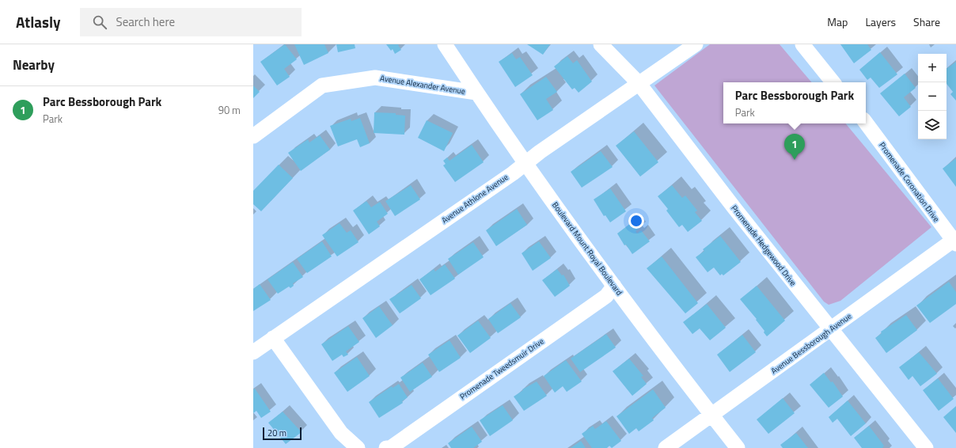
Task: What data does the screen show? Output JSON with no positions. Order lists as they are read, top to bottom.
{
  "streets": {
    "street": [
      "Avenue Alexander Avenue",
      "Promenade Coronation Drive",
      "Avenue Athlone Avenue",
      "Promenade Hedgewood Drive",
      "Boulevard Mount Royal Boulevard",
      "Avenue Bessborough Avenue",
      "Promenade Tweedsmuir Drive"
    ]
  },
  "crossings": [
    ["Avenue Alexander Avenue", "Boulevard Mount Royal Boulevard"],
    ["Promenade Coronation Drive", "Avenue Bessborough Avenue"],
    ["Avenue Athlone Avenue", "Promenade Hedgewood Drive"],
    ["Avenue Athlone Avenue", "Boulevard Mount Royal Boulevard"],
    ["Promenade Hedgewood Drive", "Avenue Bessborough Avenue"],
    ["Boulevard Mount Royal Boulevard", "Avenue Bessborough Avenue"],
    ["Boulevard Mount Royal Boulevard", "Promenade Tweedsmuir Drive"]
  ],
  "scale_bar": "20 m",
  "page": {
    "header": "Atlasly",
    "search": "Search here",
    "nav": ["Map", "Layers", "Share"],
    "heading": "Nearby",
    "map_buttons": ["+", "−"],
    "popup": ["Parc Bessborough Park", "Park"],
    "list": [
      {
        "mark": "1",
        "name": "Parc Bessborough Park",
        "note": "Park",
        "value": "90 m"
      }
    ],
    "pins": "1",
    "scale": "20 m"
  }
}
